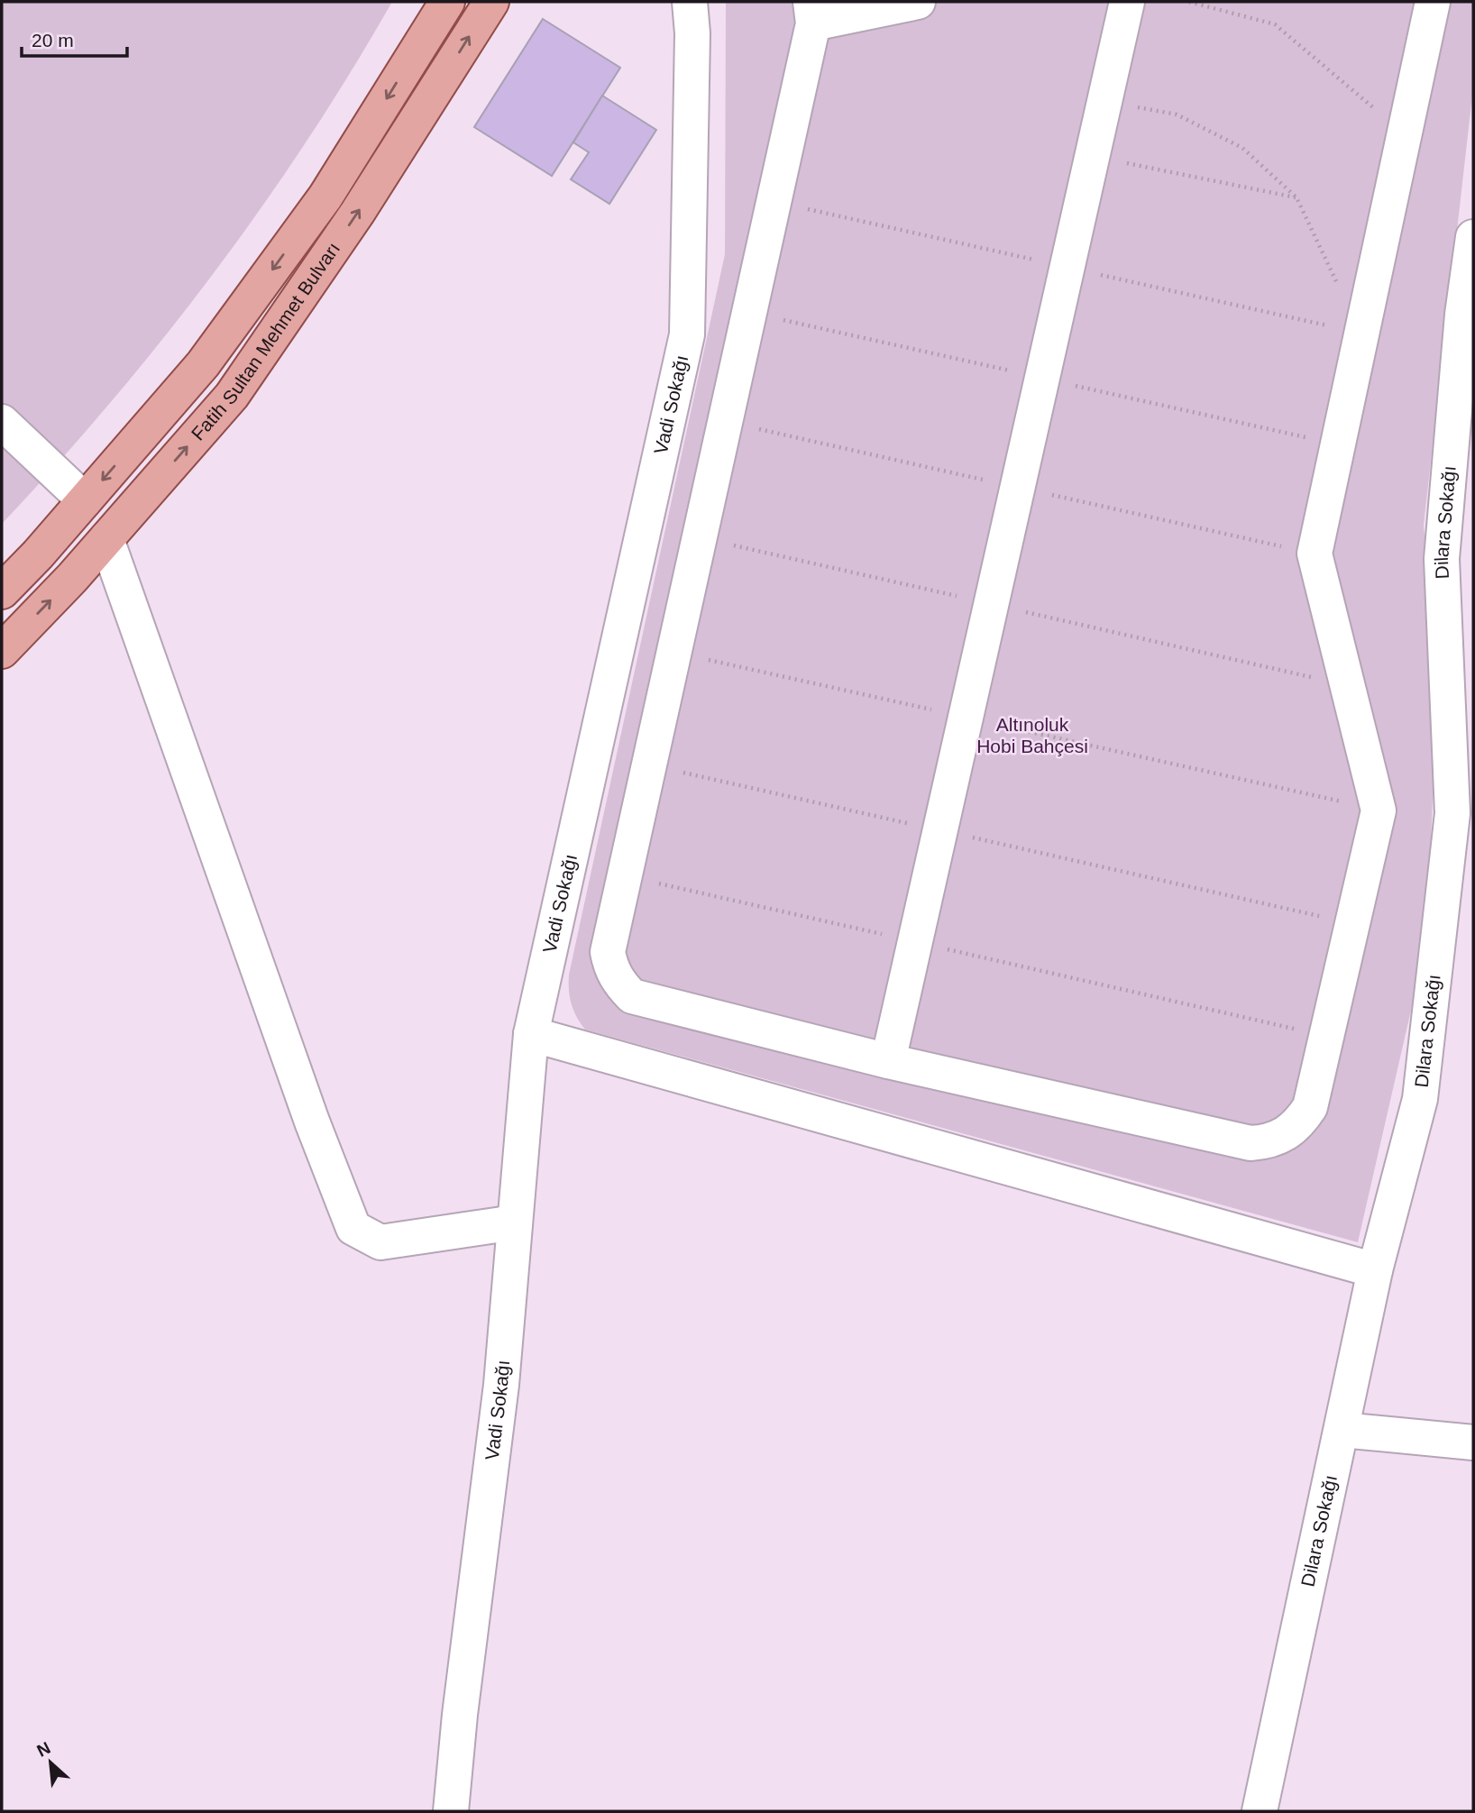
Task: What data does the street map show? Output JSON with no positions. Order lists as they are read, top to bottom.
{
  "streets": {
    "main road": ["Fatih Sultan Mehmet Bulvarı"],
    "street": ["Vadi Sokağı", "Dilara Sokağı"]
  },
  "parks": ["Altınoluk Hobi Bahçesi"],
  "scale_bar": "20 m",
  "north": "top left"
}
